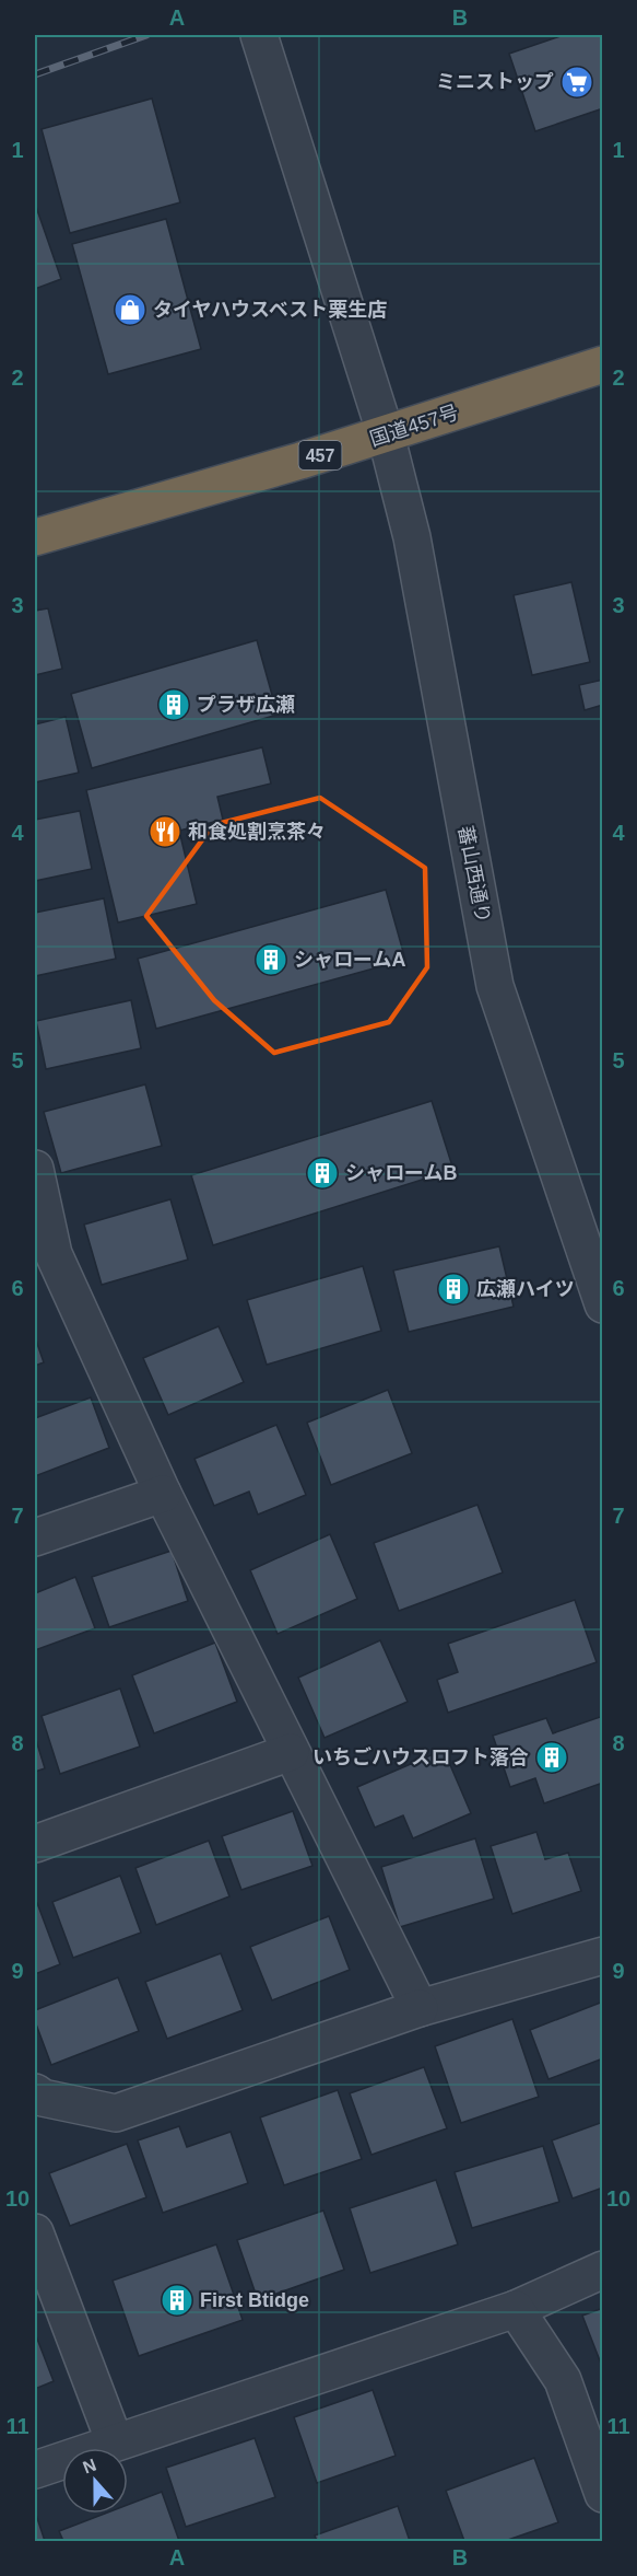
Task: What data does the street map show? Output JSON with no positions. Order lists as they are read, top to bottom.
{
  "streets": {
    "highway": ["国道457号", "457"],
    "street": ["蕃山西通り"]
  },
  "crossings": [
    ["国道457号", "蕃山西通り"]
  ],
  "places": {
    "supermarket": ["ミニストップ"],
    "shop": ["タイヤハウスベスト栗生店"],
    "building": [
      "プラザ広瀬",
      "シャロームA",
      "シャロームB",
      "広瀬ハイツ",
      "いちごハウスロフト落合",
      "First Btidge"
    ],
    "restaurant": ["和食処割烹茶々"]
  },
  "north": "top",
  "grid": {
    "columns": ["A", "B"],
    "rows": [
      "1",
      "2",
      "3",
      "4",
      "5",
      "6",
      "7",
      "8",
      "9",
      "10",
      "11"
    ]
  }
}
